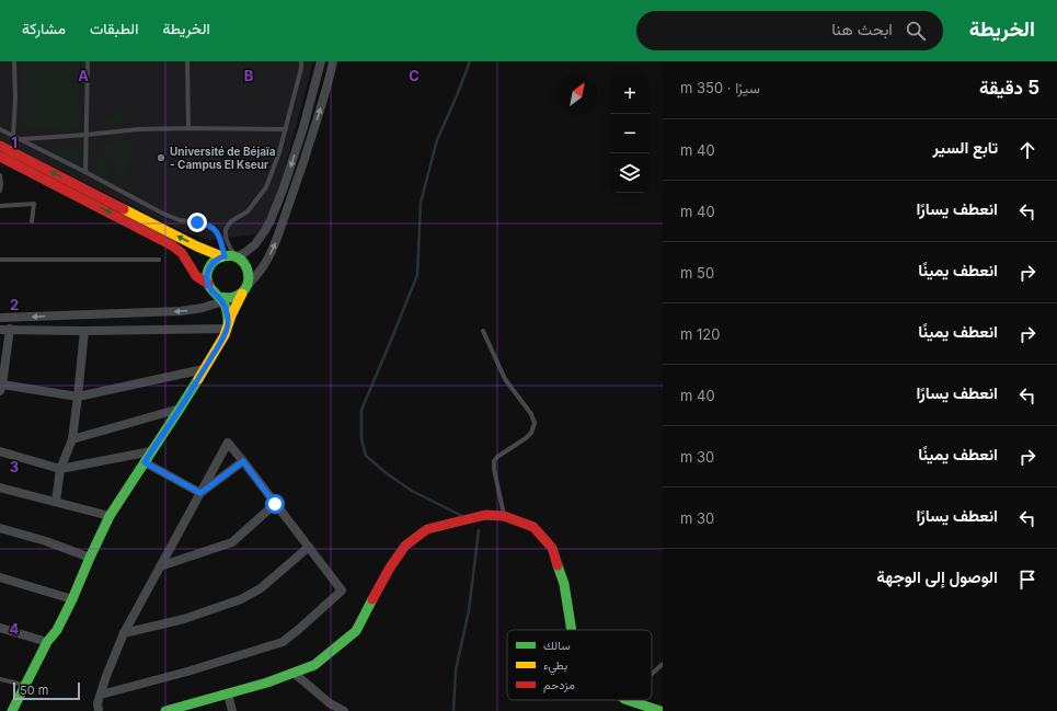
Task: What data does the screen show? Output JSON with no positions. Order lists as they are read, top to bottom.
{
  "places": ["Université de Béjaïa - Campus El Kseur"],
  "legend": ["سالك", "بطيء", "مزدحم"],
  "scale_bar": "50 m",
  "north": "top right",
  "page": {
    "header": "الخريطة",
    "search": "ابحث هنا",
    "nav": ["الخريطة", "الطبقات", "مشاركة"],
    "heading": ["5 دقيقة", "سيرًا · 350 m"],
    "map_buttons": ["+", "−"],
    "list": [
      ["تابع السير", "40 m"],
      ["انعطف يسارًا", "40 m"],
      ["انعطف يمينًا", "50 m"],
      ["انعطف يمينًا", "120 m"],
      ["انعطف يسارًا", "40 m"],
      ["انعطف يمينًا", "30 m"],
      ["انعطف يسارًا", "30 m"],
      "الوصول إلى الوجهة"
    ],
    "scale": "50 m"
  },
  "grid": {
    "columns": ["A", "B", "C"],
    "rows": [
      "1",
      "2",
      "3",
      "4"
    ]
  }
}
